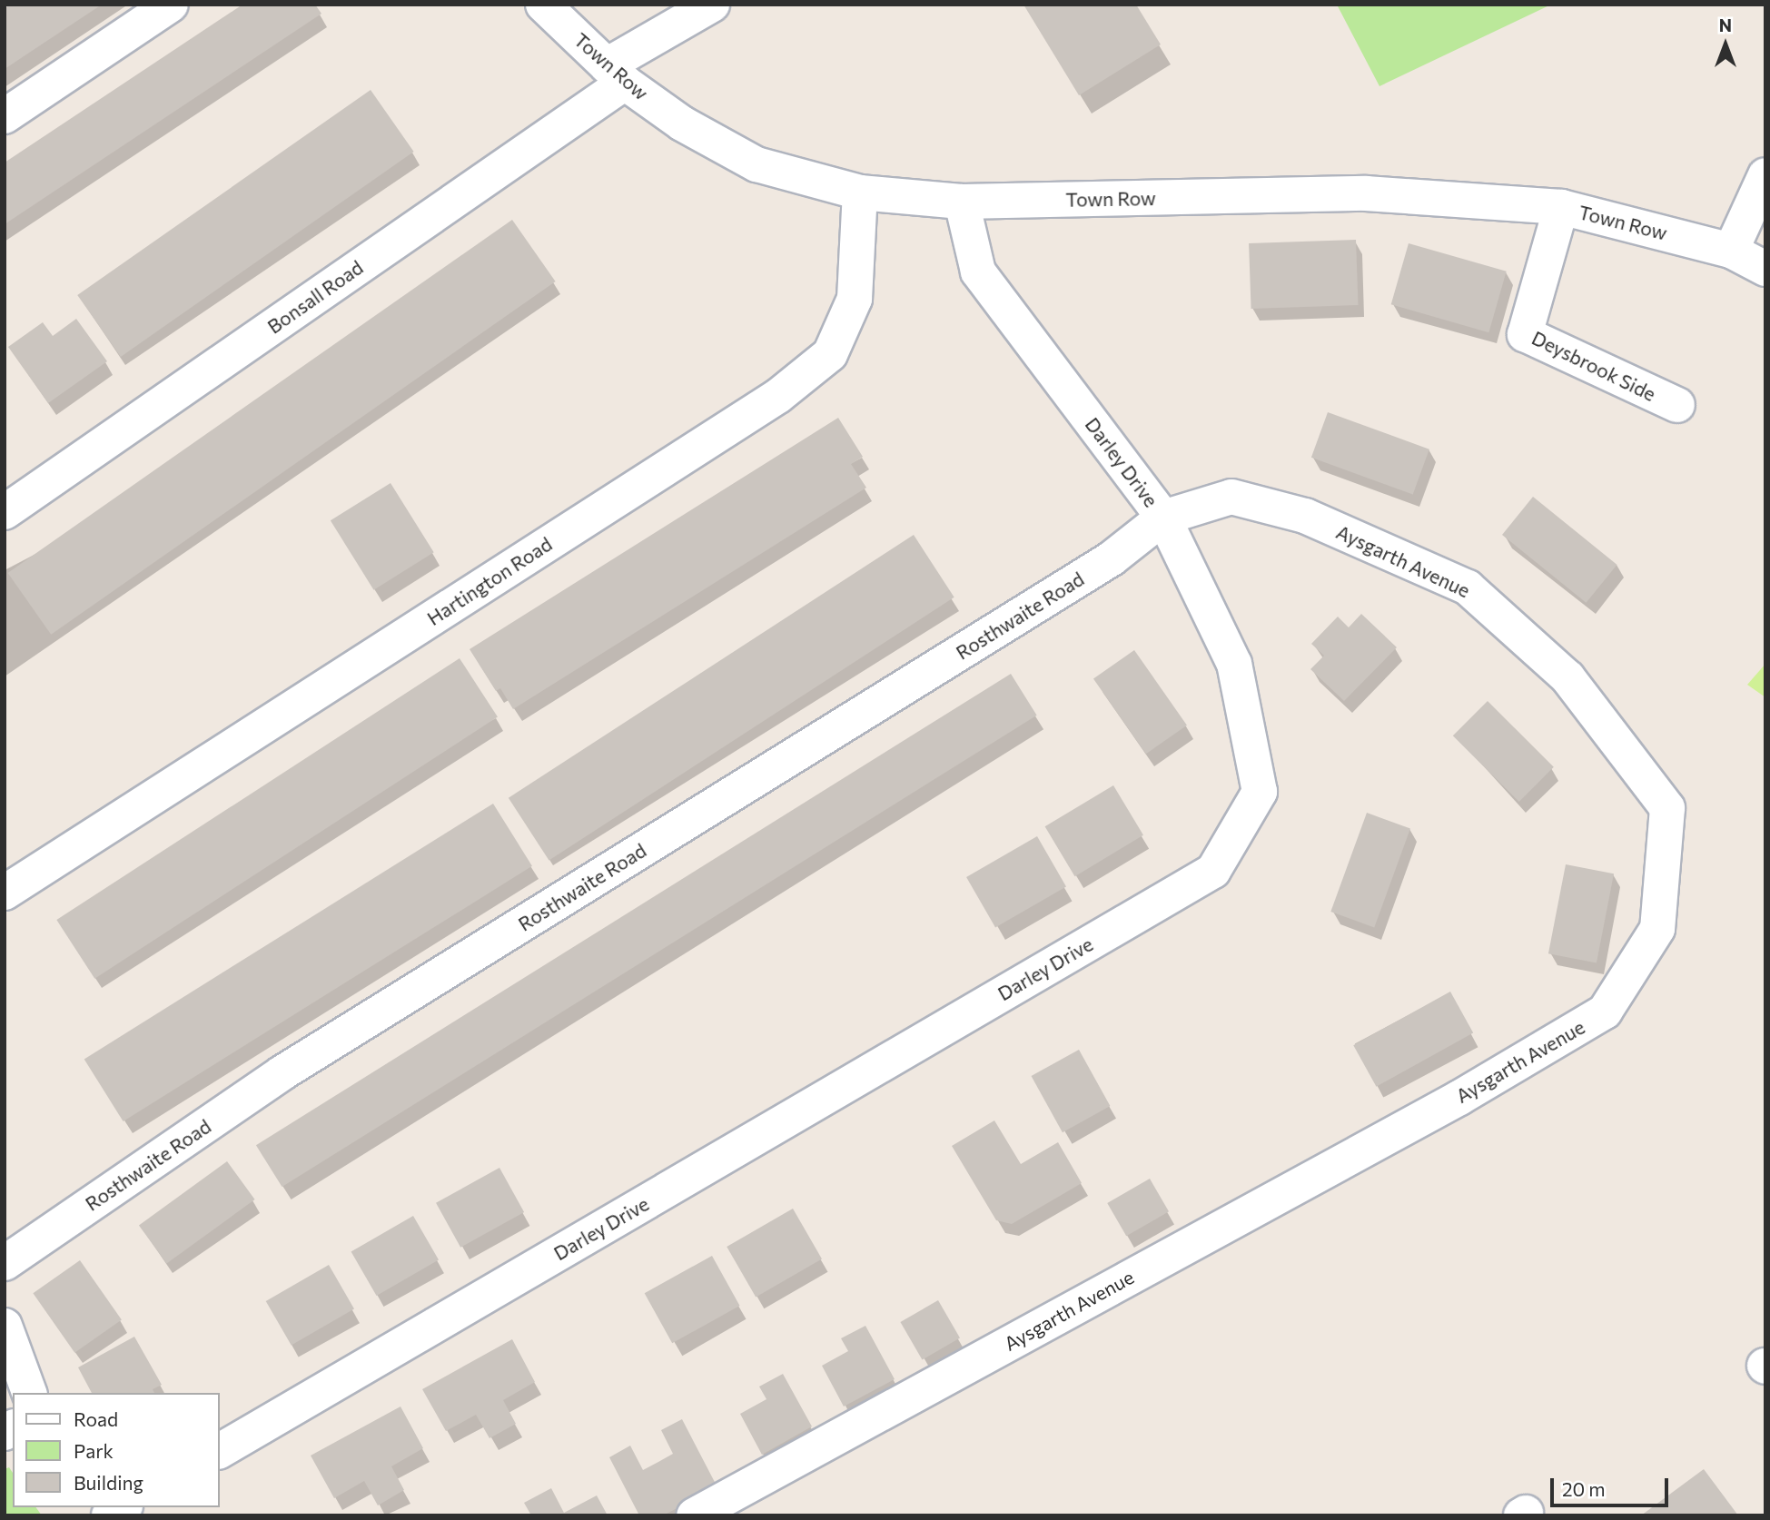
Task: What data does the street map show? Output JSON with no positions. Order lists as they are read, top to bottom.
{
  "streets": {
    "street": [
      "Town Row",
      "Bonsall Road",
      "Deysbrook Side",
      "Darley Drive",
      "Aysgarth Avenue",
      "Hartington Road",
      "Rosthwaite Road"
    ]
  },
  "crossings": [
    ["Town Row", "Bonsall Road"],
    ["Town Row", "Deysbrook Side"],
    ["Town Row", "Darley Drive"],
    ["Town Row", "Hartington Road"],
    ["Darley Drive", "Aysgarth Avenue"],
    ["Darley Drive", "Rosthwaite Road"],
    ["Aysgarth Avenue", "Rosthwaite Road"]
  ],
  "legend": ["Road", "Park", "Building"],
  "scale_bar": "20 m",
  "north": "top"
}
